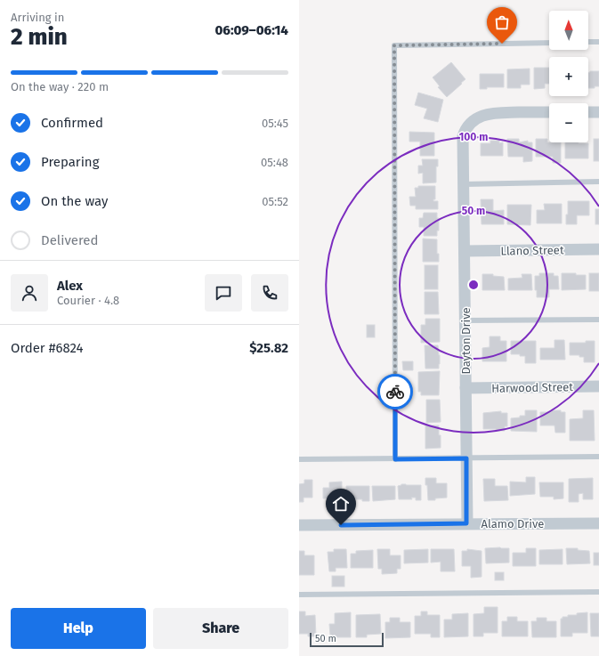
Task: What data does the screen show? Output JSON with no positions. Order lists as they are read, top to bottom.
{
  "streets": {
    "street": [
      "Llano Street",
      "Dayton Drive",
      "Harwood Street",
      "Alamo Drive"
    ]
  },
  "crossings": [
    ["Llano Street", "Dayton Drive"],
    ["Dayton Drive", "Harwood Street"],
    ["Dayton Drive", "Alamo Drive"]
  ],
  "scale_bar": "50 m",
  "north": "top",
  "page": {
    "heading": ["2 min", "Arriving in", "06:09–06:14"],
    "panel": [
      "Alex",
      "Courier · 4.8",
      "Order #6824",
      "$25.82"
    ],
    "map_buttons": ["+", "−"],
    "bar": "On the way · 220 m",
    "list": [
      ["Confirmed", "05:45"],
      ["Preparing", "05:48"],
      ["On the way", "05:52"],
      "Delivered"
    ],
    "buttons": ["Help", "Share"],
    "scale": "50 m"
  },
  "rings": ["100 m", "50 m"]
}
